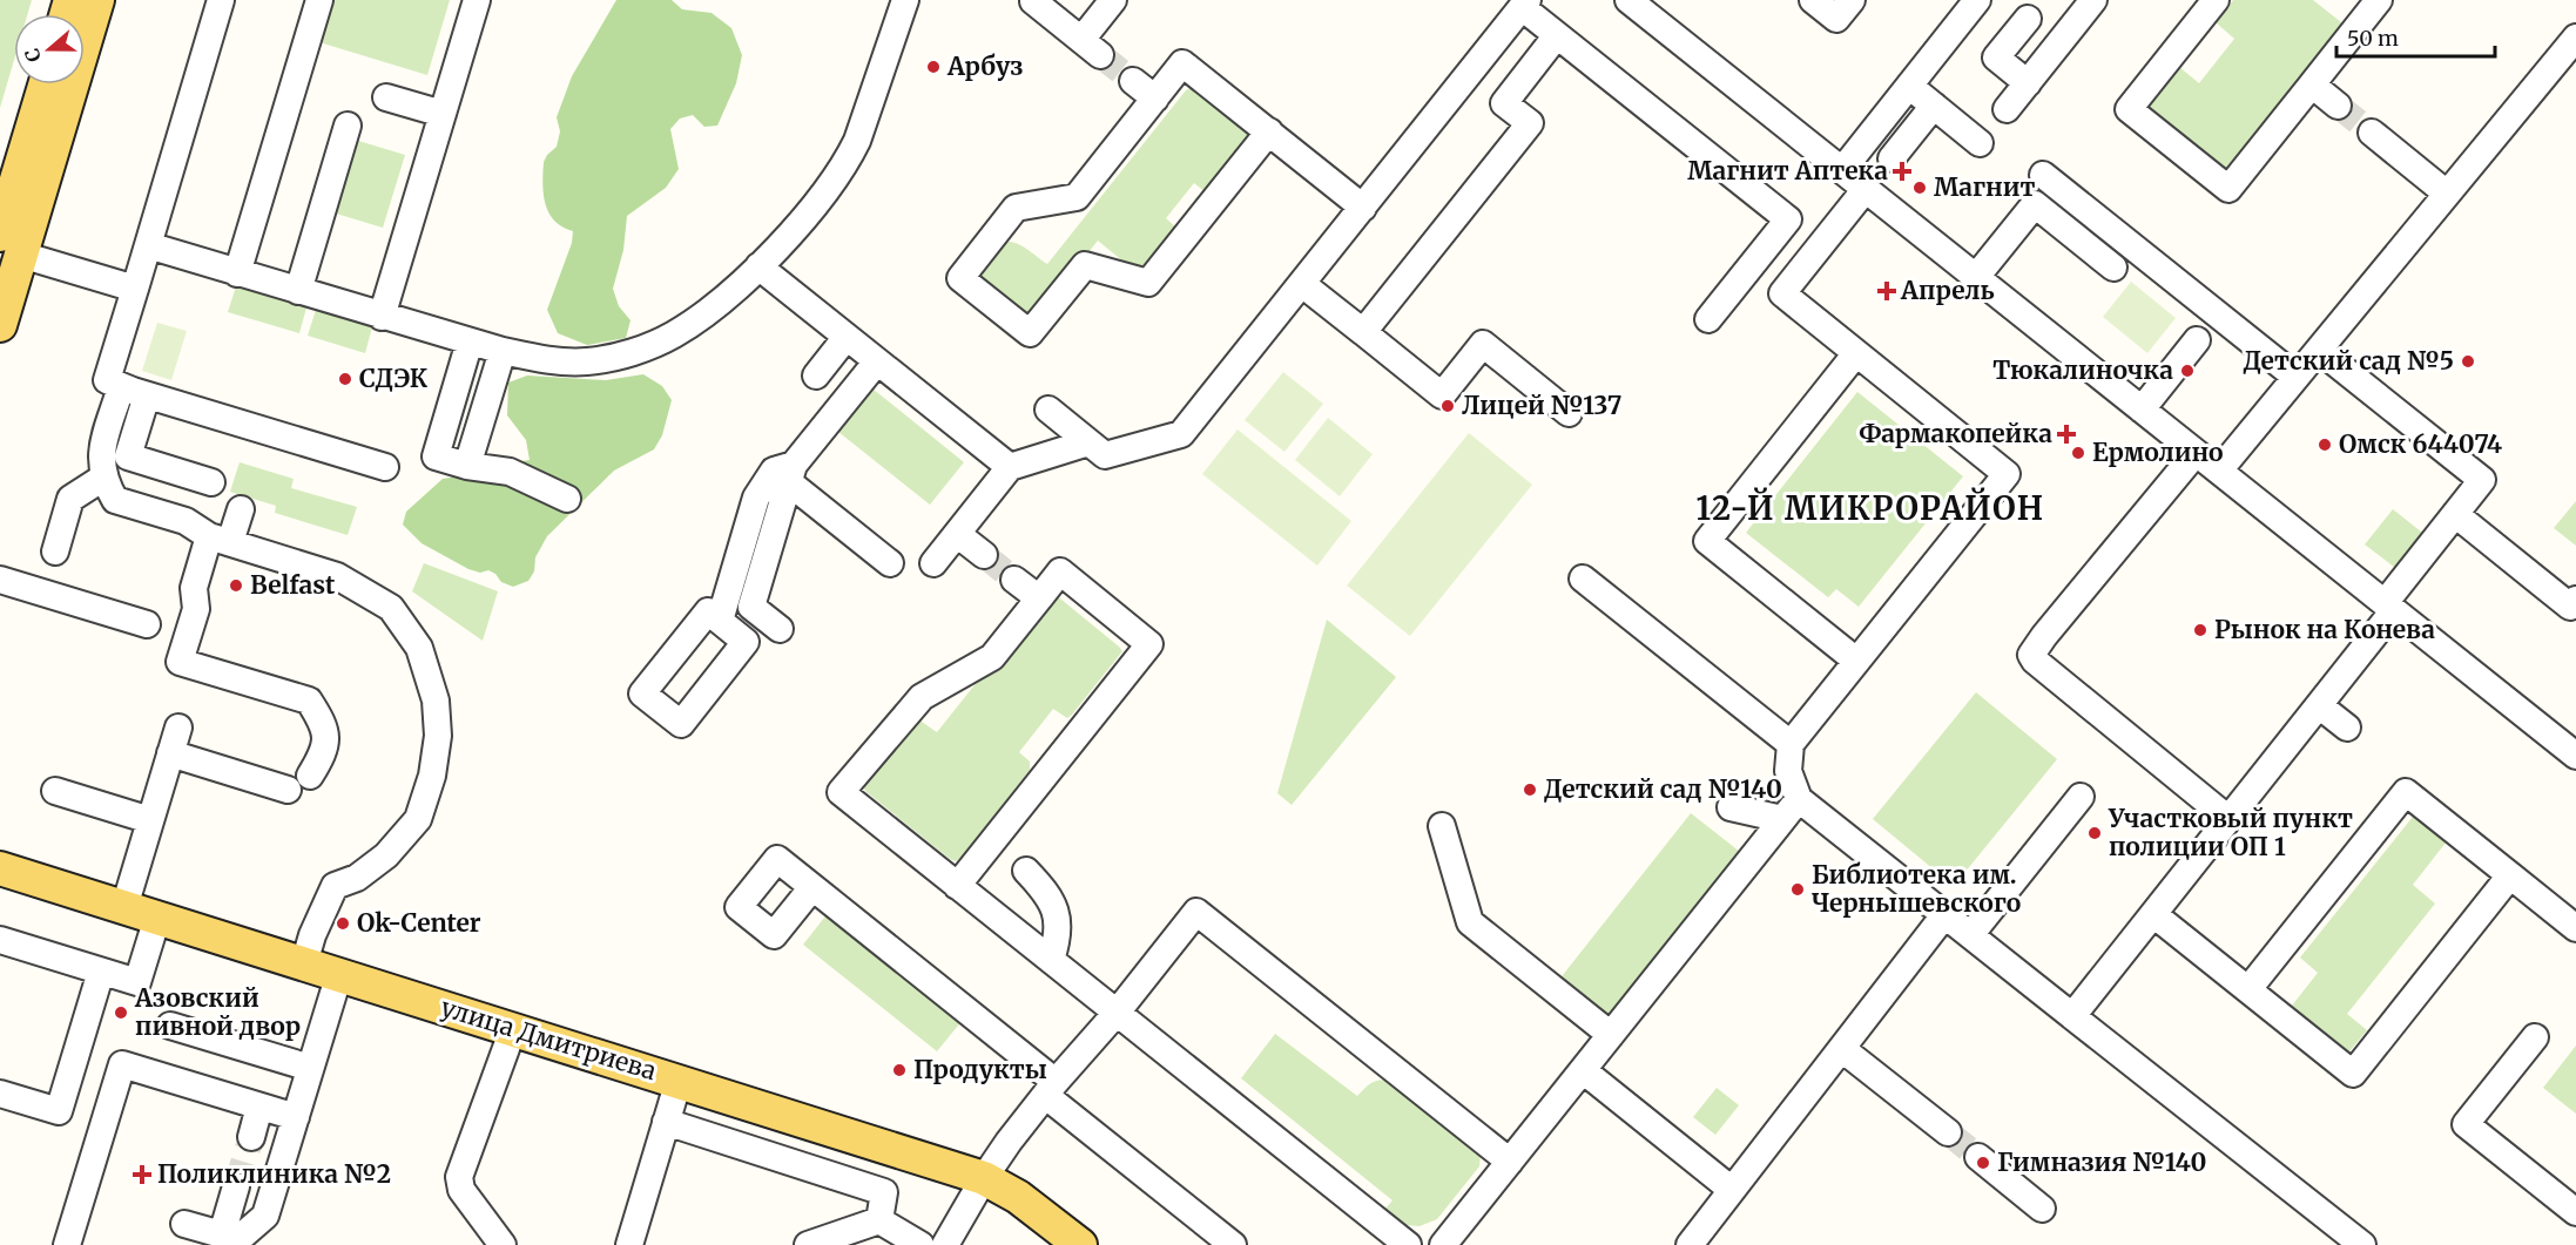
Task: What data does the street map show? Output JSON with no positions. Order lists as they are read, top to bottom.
{
  "streets": {
    "main road": ["улица Дмитриева"]
  },
  "districts": ["12-Й МИКРОРАЙОН"],
  "places": {
    "other": [
      "Арбуз",
      "Магнит",
      "Детский сад №5",
      "Тюкалиночка",
      "СДЭК",
      "Лицей №137",
      "Омск 644074",
      "Ермолино",
      "Belfast",
      "Рынок на Конева",
      "Детский сад №140",
      "Участковый пункт полиции ОП 1",
      "Библиотека им. Чернышевского",
      "Ok-Center",
      "Азовский пивной двор",
      "Продукты",
      "Гимназия №140"
    ],
    "health": [
      "Магнит Аптека",
      "Апрель",
      "Фармакопейка",
      "Поликлиника №2"
    ]
  },
  "scale_bar": "50 m",
  "north": "left"
}
